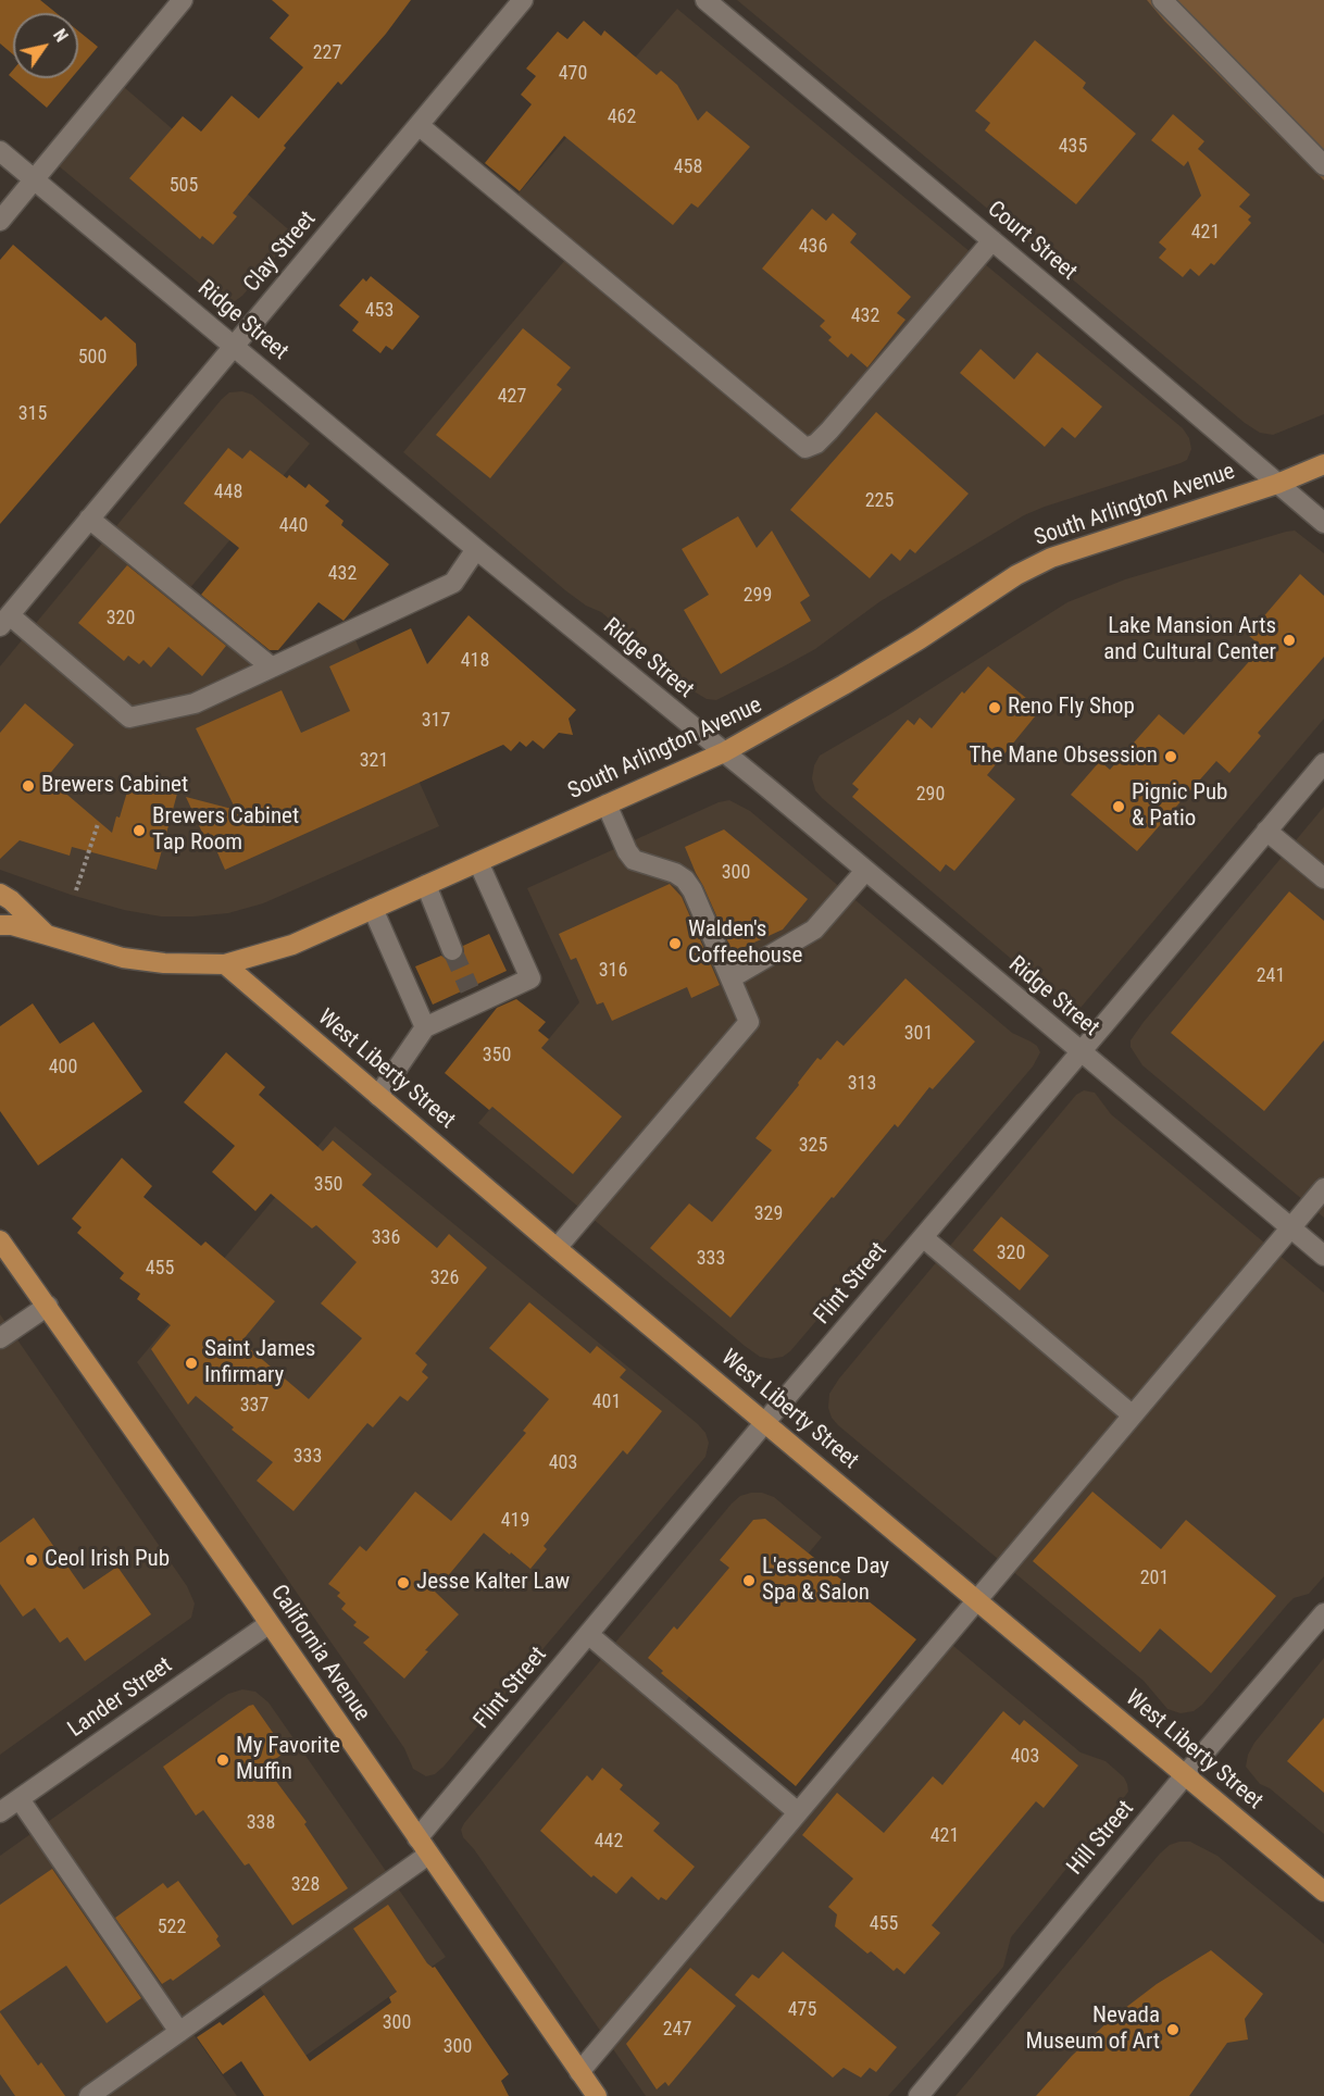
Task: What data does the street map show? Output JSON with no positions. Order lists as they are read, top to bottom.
{
  "streets": {
    "main road": ["South Arlington Avenue", "West Liberty Street", "California Avenue"],
    "street": [
      "Court Street",
      "Clay Street",
      "Ridge Street",
      "Flint Street",
      "Lander Street",
      "Hill Street"
    ]
  },
  "crossings": [
    ["Court Street", "South Arlington Avenue"],
    ["Clay Street", "Ridge Street"],
    ["Ridge Street", "South Arlington Avenue"],
    ["Ridge Street", "Flint Street"],
    ["South Arlington Avenue", "West Liberty Street"],
    ["West Liberty Street", "Flint Street"],
    ["West Liberty Street", "Hill Street"],
    ["Flint Street", "California Avenue"],
    ["California Avenue", "Lander Street"]
  ],
  "places": [
    "Lake Mansion Arts and Cultural Center",
    "Reno Fly Shop",
    "The Mane Obsession",
    "Brewers Cabinet",
    "Pignic Pub & Patio",
    "Brewers Cabinet Tap Room",
    "Walden's Coffeehouse",
    "Saint James Infirmary",
    "Ceol Irish Pub",
    "L'essence Day Spa & Salon",
    "Jesse Kalter Law",
    "My Favorite Muffin",
    "Nevada Museum of Art"
  ],
  "house_numbers": [
    "227",
    "470",
    "462",
    "435",
    "458",
    "505",
    "421",
    "436",
    "453",
    "432",
    "500",
    "427",
    "315",
    "448",
    "225",
    "440",
    "432",
    "299",
    "320",
    "418",
    "317",
    "321",
    "290",
    "300",
    "316",
    "241",
    "301",
    "350",
    "400",
    "313",
    "325",
    "350",
    "329",
    "336",
    "320",
    "333",
    "455",
    "326",
    "401",
    "337",
    "333",
    "403",
    "419",
    "201",
    "403",
    "338",
    "421",
    "442",
    "328",
    "455",
    "522",
    "475",
    "300",
    "247",
    "300"
  ],
  "north": "top right"
}
